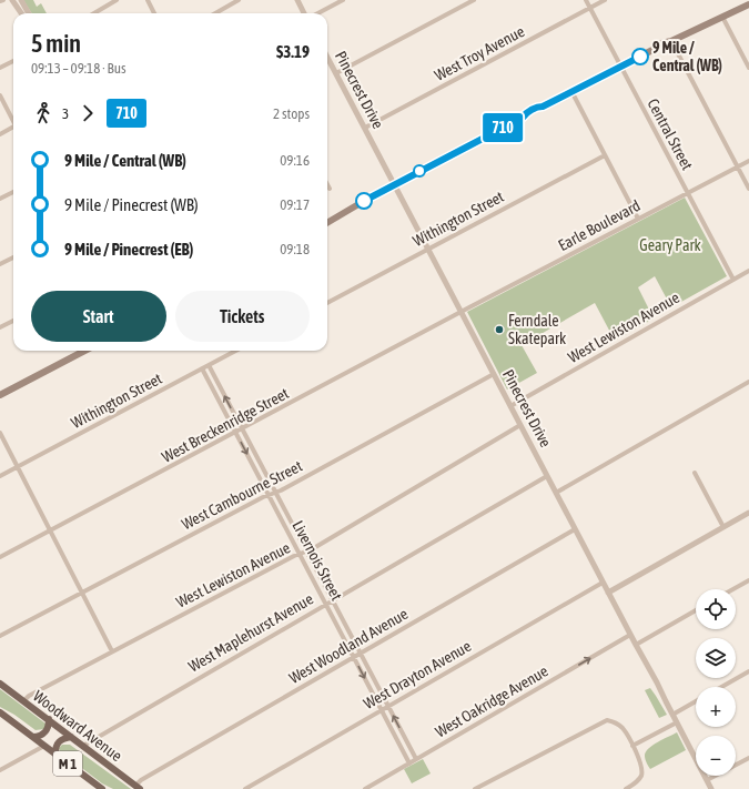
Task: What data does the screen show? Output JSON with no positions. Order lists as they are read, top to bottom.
{
  "streets": {
    "main road": ["Woodward Avenue", "M 1"],
    "street": [
      "West Troy Avenue",
      "Pinecrest Drive",
      "Central Street",
      "Withington Street",
      "Earle Boulevard",
      "West Lewiston Avenue",
      "West Breckenridge Street",
      "West Cambourne Street",
      "Livernois Street",
      "West Maplehurst Avenue",
      "West Woodland Avenue",
      "West Drayton Avenue",
      "West Oakridge Avenue"
    ]
  },
  "crossings": [
    ["West Troy Avenue", "Pinecrest Drive"],
    ["West Troy Avenue", "Central Street"],
    ["Pinecrest Drive", "Withington Street"],
    ["Pinecrest Drive", "Earle Boulevard"],
    ["Pinecrest Drive", "West Lewiston Avenue"],
    ["Pinecrest Drive", "West Breckenridge Street"],
    ["Pinecrest Drive", "West Cambourne Street"],
    ["Pinecrest Drive", "West Maplehurst Avenue"],
    ["Pinecrest Drive", "West Woodland Avenue"],
    ["Pinecrest Drive", "West Drayton Avenue"],
    ["Pinecrest Drive", "West Oakridge Avenue"],
    ["Central Street", "Earle Boulevard"],
    ["Central Street", "West Lewiston Avenue"],
    ["Withington Street", "Livernois Street"],
    ["Earle Boulevard", "West Breckenridge Street"],
    ["West Lewiston Avenue", "Livernois Street"],
    ["West Lewiston Avenue", "Woodward Avenue"],
    ["West Breckenridge Street", "Livernois Street"],
    ["West Cambourne Street", "Livernois Street"],
    ["Livernois Street", "West Maplehurst Avenue"],
    ["Livernois Street", "West Woodland Avenue"],
    ["Livernois Street", "West Drayton Avenue"],
    ["Livernois Street", "West Oakridge Avenue"],
    ["West Maplehurst Avenue", "Woodward Avenue"],
    ["West Woodland Avenue", "Woodward Avenue"]
  ],
  "one_way": ["West Oakridge Avenue"],
  "parks": ["Geary Park"],
  "places": ["9 Mile / Central (WB)", "Ferndale Skatepark"],
  "lines": ["bus line 710"],
  "page": {
    "on_map": "710",
    "heading": ["5 min", "09:13 – 09:18 · Bus", "$3.19"],
    "legs": ["3", "710", "2 stops"],
    "list": [
      {
        "name": "9 Mile / Central (WB)",
        "value": "09:16"
      },
      {
        "name": "9 Mile / Pinecrest (WB)",
        "value": "09:17"
      },
      {
        "name": "9 Mile / Pinecrest (EB)",
        "value": "09:18"
      }
    ],
    "buttons": ["Start", "Tickets"],
    "map_buttons": ["+", "−"]
  }
}
